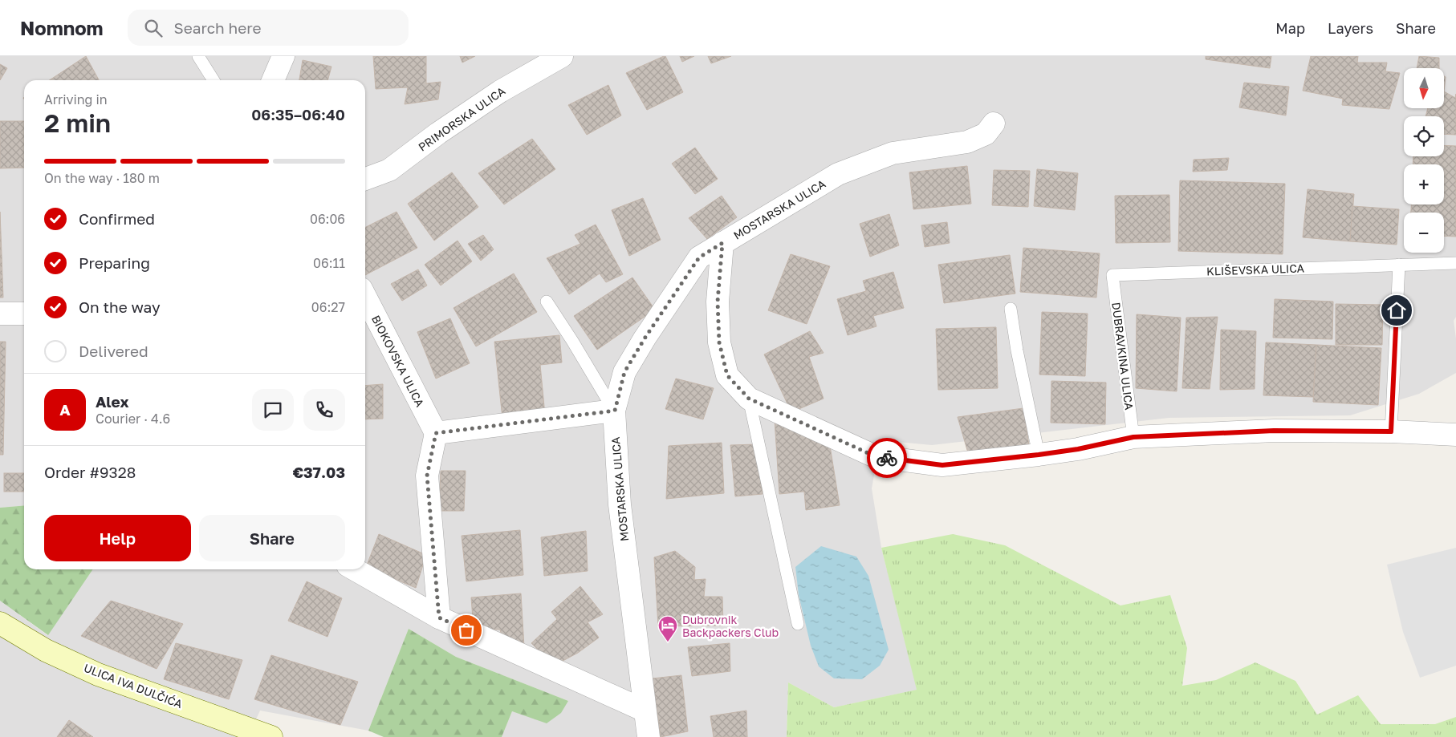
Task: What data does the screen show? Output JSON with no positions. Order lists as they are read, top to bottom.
{
  "streets": {
    "main road": ["ULICA IVA DULČIĆA"],
    "street": ["PRIMORSKA ULICA", "MOSTARSKA ULICA", "BIOKOVSKA ULICA"],
    "lane": ["KLIŠEVSKA ULICA", "DUBRAVKINA ULICA"]
  },
  "crossings": [
    ["KLIŠEVSKA ULICA", "DUBRAVKINA ULICA"]
  ],
  "places": {
    "hotel": ["Dubrovnik Backpackers Club"]
  },
  "north": "bottom",
  "page": {
    "header": "Nomnom",
    "search": "Search here",
    "nav": ["Map", "Layers", "Share"],
    "map_buttons": ["+", "−"],
    "heading": ["2 min", "Arriving in", "06:35–06:40"],
    "panel": [
      "Alex",
      "Courier · 4.6",
      "Order #9328",
      "€37.03"
    ],
    "bar": "On the way · 180 m",
    "list": [
      ["Confirmed", "06:06"],
      ["Preparing", "06:11"],
      ["On the way", "06:27"],
      "Delivered"
    ],
    "round": "A",
    "buttons": ["Help", "Share"]
  }
}
